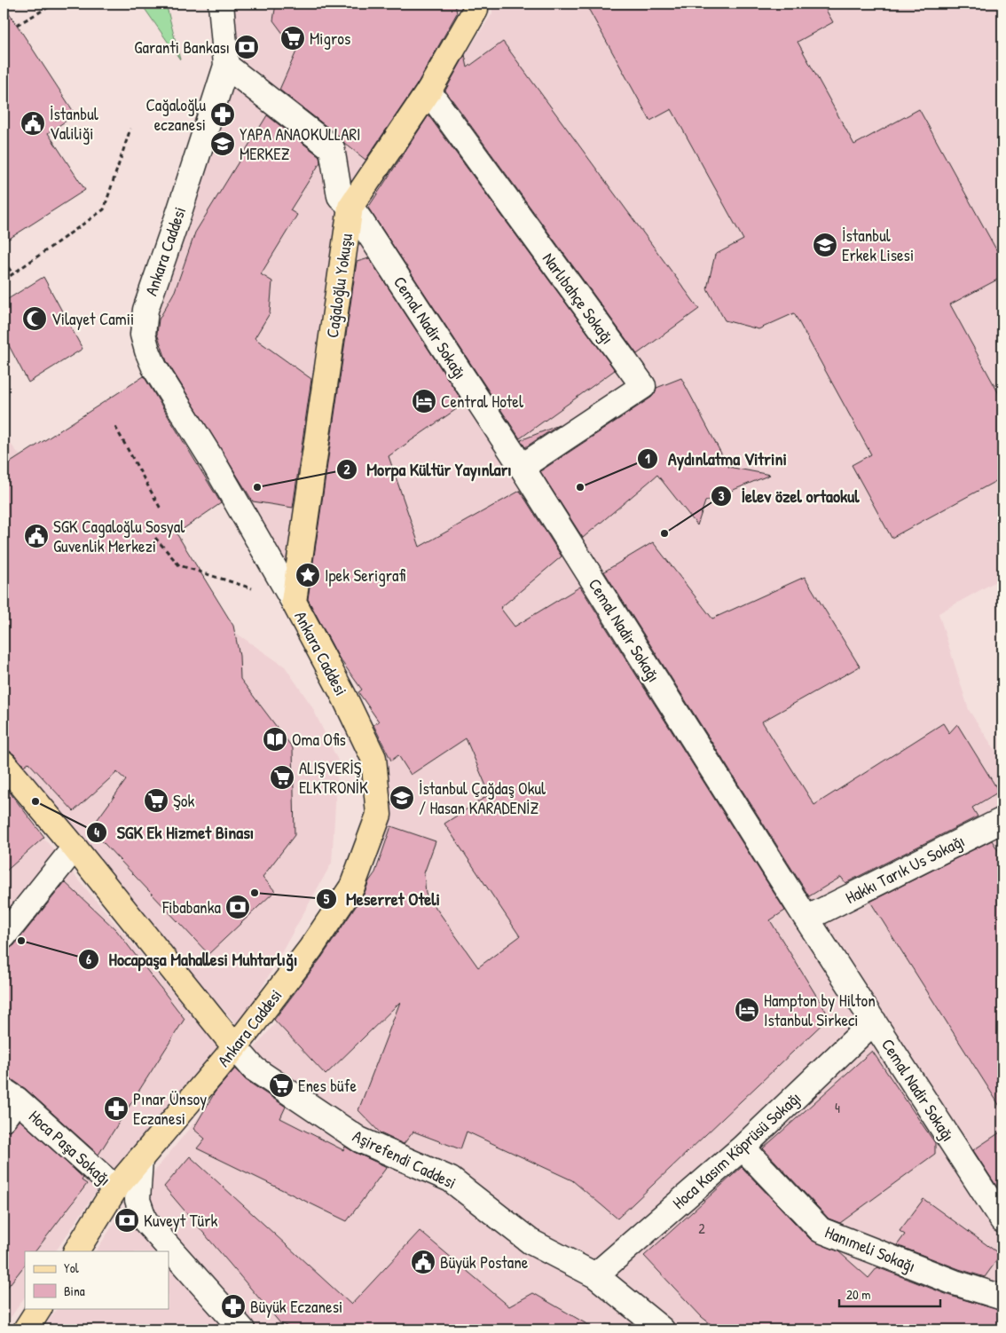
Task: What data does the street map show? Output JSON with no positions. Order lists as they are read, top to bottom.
{
  "streets": {
    "main road": ["Ankara Caddesi", "Cağaloğlu Yokuşu"],
    "street": [
      "Narlıbahçe Sokağı",
      "Cemal Nadir Sokağı",
      "Hakkı Tarık Us Sokağı",
      "Hoca Paşa Sokağı",
      "Hoca Kasım Köprüsü Sokağı",
      "Aşirefendi Caddesi",
      "Hanımeli Sokağı"
    ]
  },
  "crossings": [
    ["Ankara Caddesi", "Cağaloğlu Yokuşu"],
    ["Ankara Caddesi", "Cemal Nadir Sokağı"],
    ["Ankara Caddesi", "Hoca Paşa Sokağı"],
    ["Ankara Caddesi", "Aşirefendi Caddesi"],
    ["Cağaloğlu Yokuşu", "Narlıbahçe Sokağı"],
    ["Cağaloğlu Yokuşu", "Cemal Nadir Sokağı"],
    ["Narlıbahçe Sokağı", "Cemal Nadir Sokağı"],
    ["Cemal Nadir Sokağı", "Hakkı Tarık Us Sokağı"],
    ["Cemal Nadir Sokağı", "Hoca Kasım Köprüsü Sokağı"],
    ["Hoca Kasım Köprüsü Sokağı", "Aşirefendi Caddesi"],
    ["Hoca Kasım Köprüsü Sokağı", "Hanımeli Sokağı"]
  ],
  "places": {
    "supermarket": [
      "Migros",
      "ALIŞVERİŞ ELKTRONİK",
      "Şok",
      "Enes büfe"
    ],
    "bank": ["Garanti Bankası", "Fibabanka", "Kuveyt Türk"],
    "pharmacy": ["Cağaloğlu eczanesi", "Pınar Ünsoy Eczanesi", "Büyük Eczanesi"],
    "public building": ["İstanbul Valiliği", "SGK Cagaloğlu Sosyal Guvenlik Merkezi", "Büyük Postane"],
    "school or university": ["YAPA ANAOKULLARI MERKEZ", "İstanbul Erkek Lisesi", "İstanbul Çağdaş Okul / Hasan KARADENİZ"],
    "mosque": ["Vilayet Camii"],
    "hotel": ["Central Hotel", "Hampton by Hilton Istanbul Sirkeci"],
    "other": [
      "Morpa Kültür Yayınları",
      "Aydınlatma Vitrini",
      "İelev özel ortaokul",
      "SGK Ek Hizmet Binası",
      "Meserret Oteli",
      "Hocapaşa Mahallesi Muhtarlığı"
    ],
    "place": ["Ipek Serigrafi"],
    "library": ["Oma Ofis"]
  },
  "house_numbers": ["4", "2"],
  "legend": ["Yol", "Bina"],
  "scale_bar": "20 m"
}
